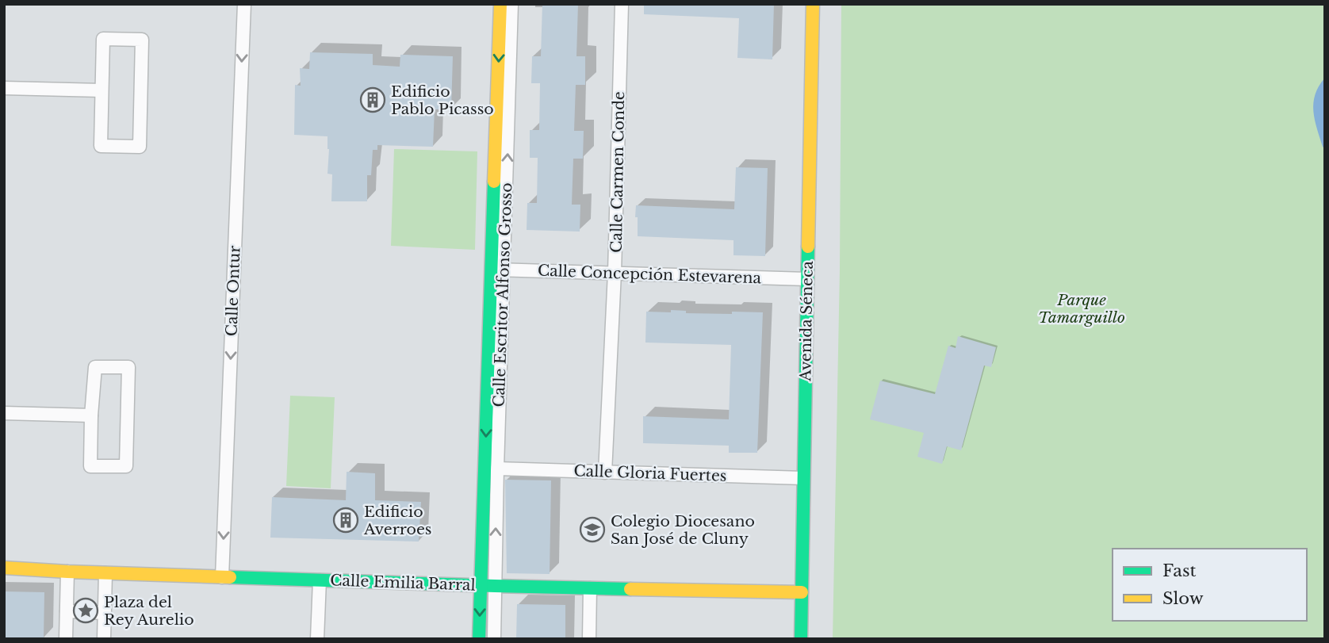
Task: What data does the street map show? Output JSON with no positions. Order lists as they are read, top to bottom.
{
  "streets": {
    "street": [
      "Calle Carmen Conde",
      "Calle Concepción Estevarena",
      "Calle Ontur",
      "Calle Escritor Alfonso Grosso",
      "Avenida Séneca",
      "Calle Gloria Fuertes",
      "Calle Emilia Barral"
    ]
  },
  "crossings": [
    ["Calle Carmen Conde", "Calle Concepción Estevarena"],
    ["Calle Carmen Conde", "Calle Gloria Fuertes"],
    ["Calle Concepción Estevarena", "Calle Escritor Alfonso Grosso"],
    ["Calle Concepción Estevarena", "Avenida Séneca"],
    ["Calle Ontur", "Calle Emilia Barral"],
    ["Calle Escritor Alfonso Grosso", "Calle Gloria Fuertes"],
    ["Calle Escritor Alfonso Grosso", "Calle Emilia Barral"],
    ["Avenida Séneca", "Calle Gloria Fuertes"],
    ["Avenida Séneca", "Calle Emilia Barral"]
  ],
  "one_way": ["Calle Ontur"],
  "parks": ["Parque Tamarguillo"],
  "places": {
    "building": ["Edificio Pablo Picasso", "Edificio Averroes"],
    "school or university": ["Colegio Diocesano San José de Cluny"],
    "place": ["Plaza del Rey Aurelio"]
  },
  "legend": ["Fast", "Slow"]
}
